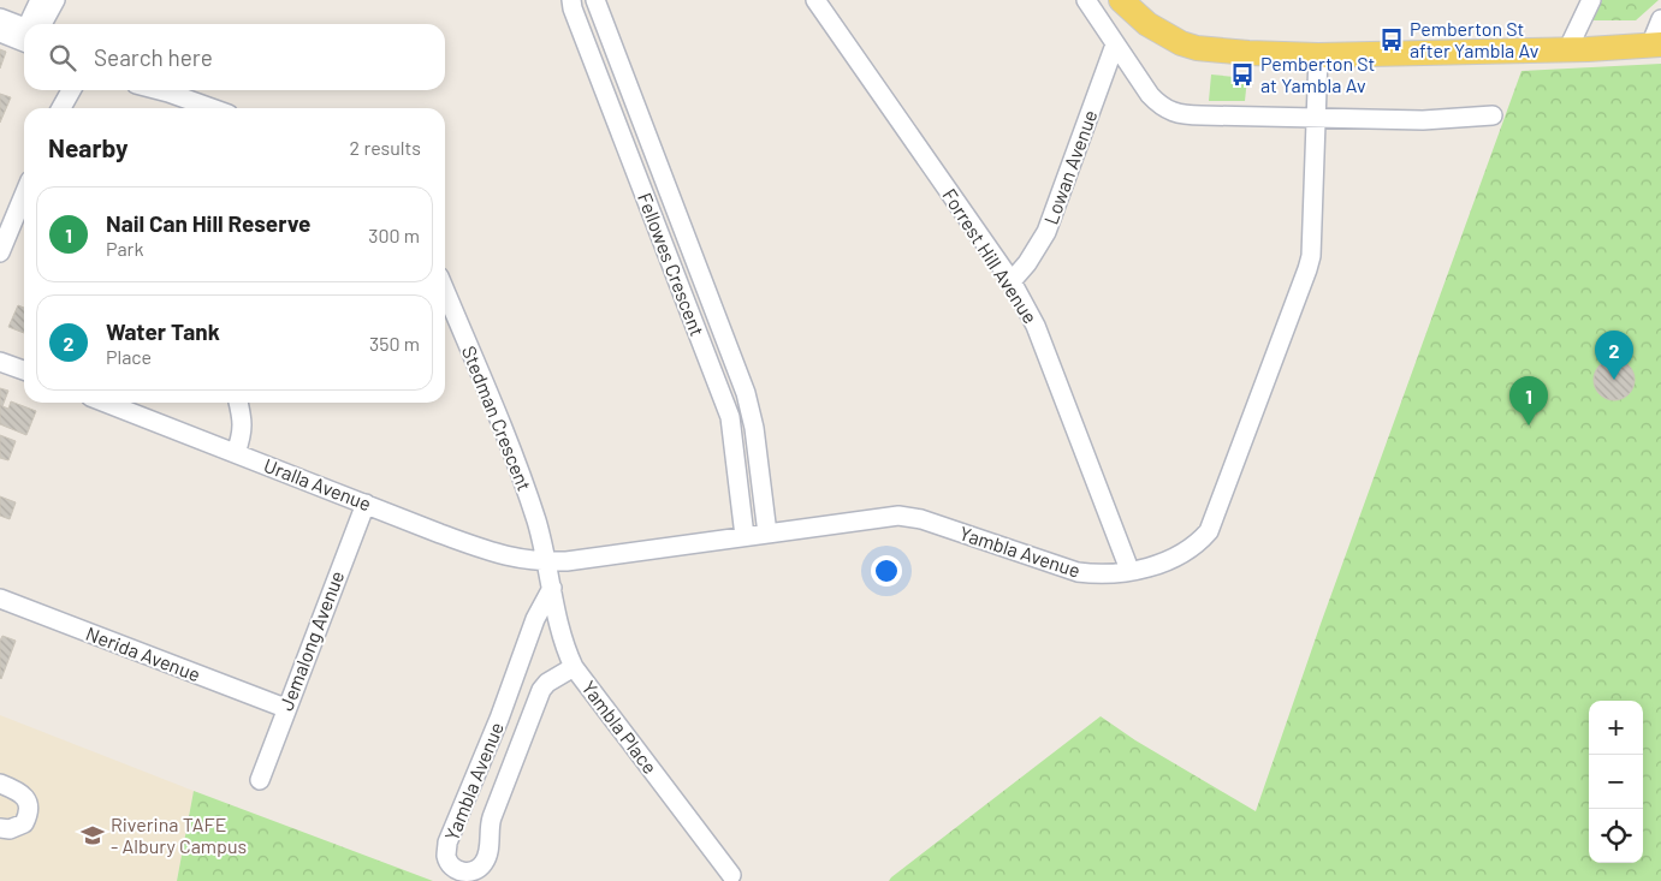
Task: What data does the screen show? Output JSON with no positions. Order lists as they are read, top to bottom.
{
  "streets": {
    "street": [
      "Lowan Avenue",
      "Forrest Hill Avenue",
      "Fellowes Crescent",
      "Stedman Crescent",
      "Uralla Avenue",
      "Yambla Avenue",
      "Jemalong Avenue",
      "Nerida Avenue",
      "Yambla Place"
    ]
  },
  "crossings": [
    ["Lowan Avenue", "Forrest Hill Avenue"],
    ["Forrest Hill Avenue", "Yambla Avenue"],
    ["Fellowes Crescent", "Yambla Avenue"],
    ["Stedman Crescent", "Uralla Avenue"],
    ["Stedman Crescent", "Yambla Avenue"],
    ["Stedman Crescent", "Yambla Place"],
    ["Uralla Avenue", "Yambla Avenue"],
    ["Uralla Avenue", "Jemalong Avenue"],
    ["Uralla Avenue", "Yambla Place"],
    ["Yambla Avenue", "Yambla Place"],
    ["Jemalong Avenue", "Nerida Avenue"]
  ],
  "places": {
    "bus stop": ["Pemberton St after Yambla Av", "Pemberton St at Yambla Av"],
    "school or university": ["Riverina TAFE - Albury Campus"]
  },
  "page": {
    "search": "Search here",
    "heading": ["Nearby", "2 results"],
    "list": [
      {
        "mark": "1",
        "name": "Nail Can Hill Reserve",
        "note": "Park",
        "value": "300 m"
      },
      {
        "mark": "2",
        "name": "Water Tank",
        "note": "Place",
        "value": "350 m"
      }
    ],
    "pins": ["2", "1"],
    "map_buttons": ["+", "−"]
  }
}
